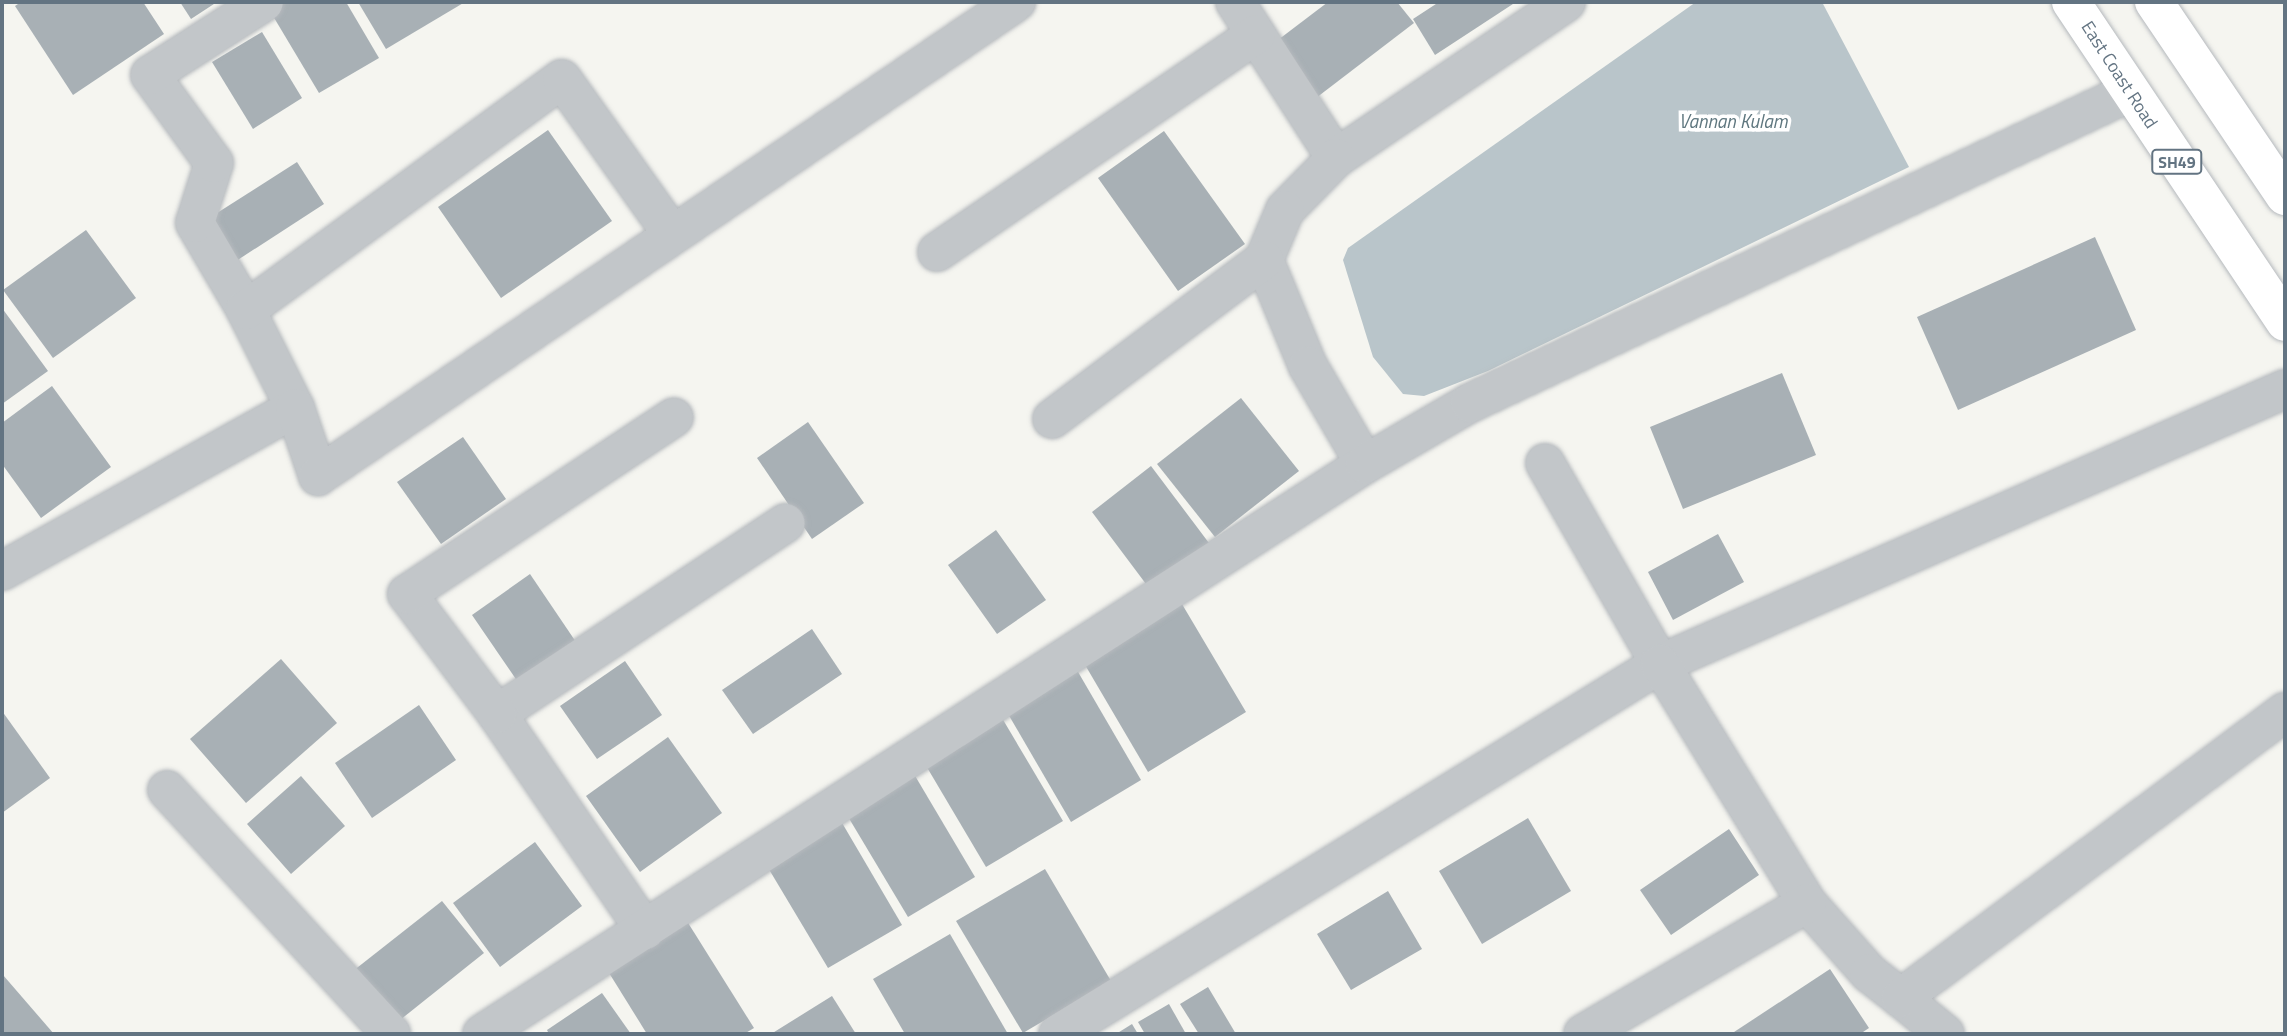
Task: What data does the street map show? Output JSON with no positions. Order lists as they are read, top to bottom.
{
  "streets": {
    "main road": ["East Coast Road", "SH49"]
  },
  "water": ["Vannan Kulam"]
}
